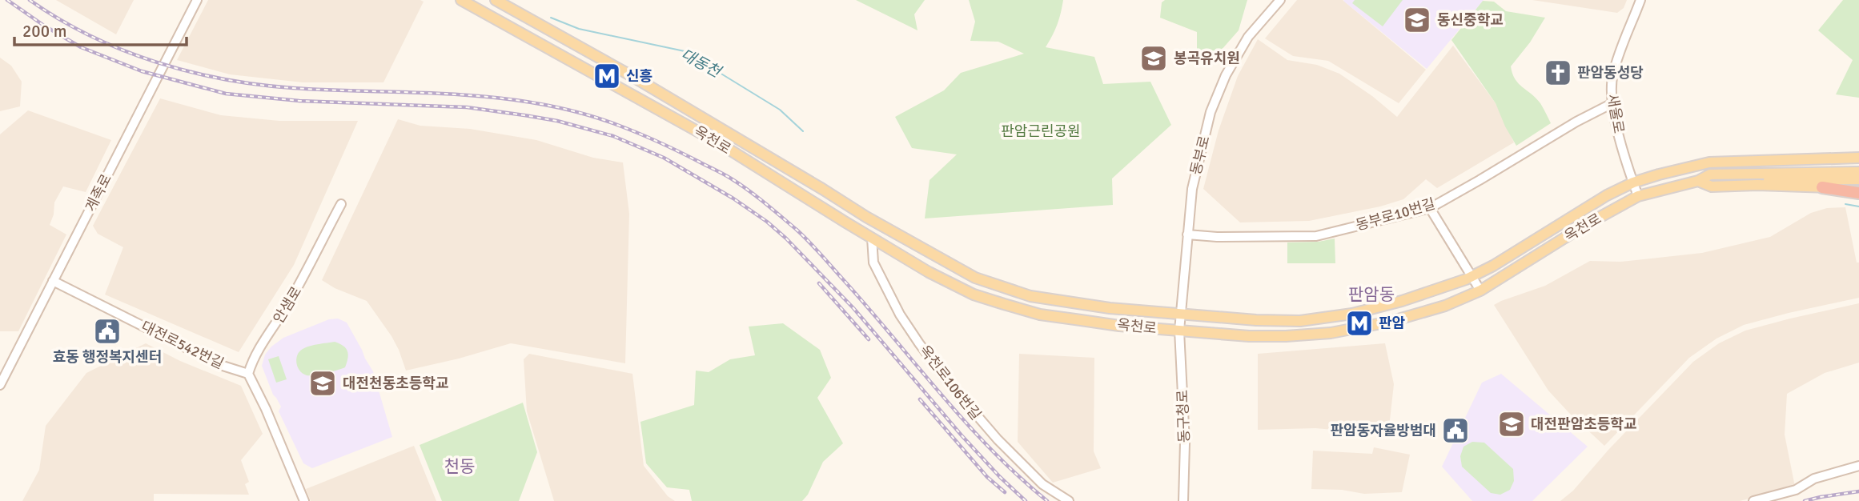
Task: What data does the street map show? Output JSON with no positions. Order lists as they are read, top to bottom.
{
  "streets": {
    "main road": [
      "새울로",
      "옥천로",
      "동부로",
      "계족로",
      "동부로10번길",
      "안샘로",
      "대전로542번길",
      "옥천로106번길",
      "동구청로"
    ]
  },
  "crossings": [
    ["새울로", "옥천로"],
    ["새울로", "동부로10번길"],
    ["옥천로", "동부로"],
    ["옥천로", "옥천로106번길"],
    ["옥천로", "동구청로"],
    ["동부로", "동부로10번길"],
    ["동부로", "동구청로"],
    ["계족로", "대전로542번길"],
    ["안샘로", "대전로542번길"]
  ],
  "districts": ["판암동", "천동"],
  "water": ["대동천"],
  "parks": ["판암근린공원"],
  "places": {
    "school or university": [
      "동신중학교",
      "봉곡유치원",
      "대전천동초등학교",
      "대전판암초등학교"
    ],
    "church": ["판암동성당"],
    "metro station": ["신흥", "판암"],
    "public building": ["효동 행정복지센터", "판암동자율방범대"]
  },
  "scale_bar": "200 m"
}
